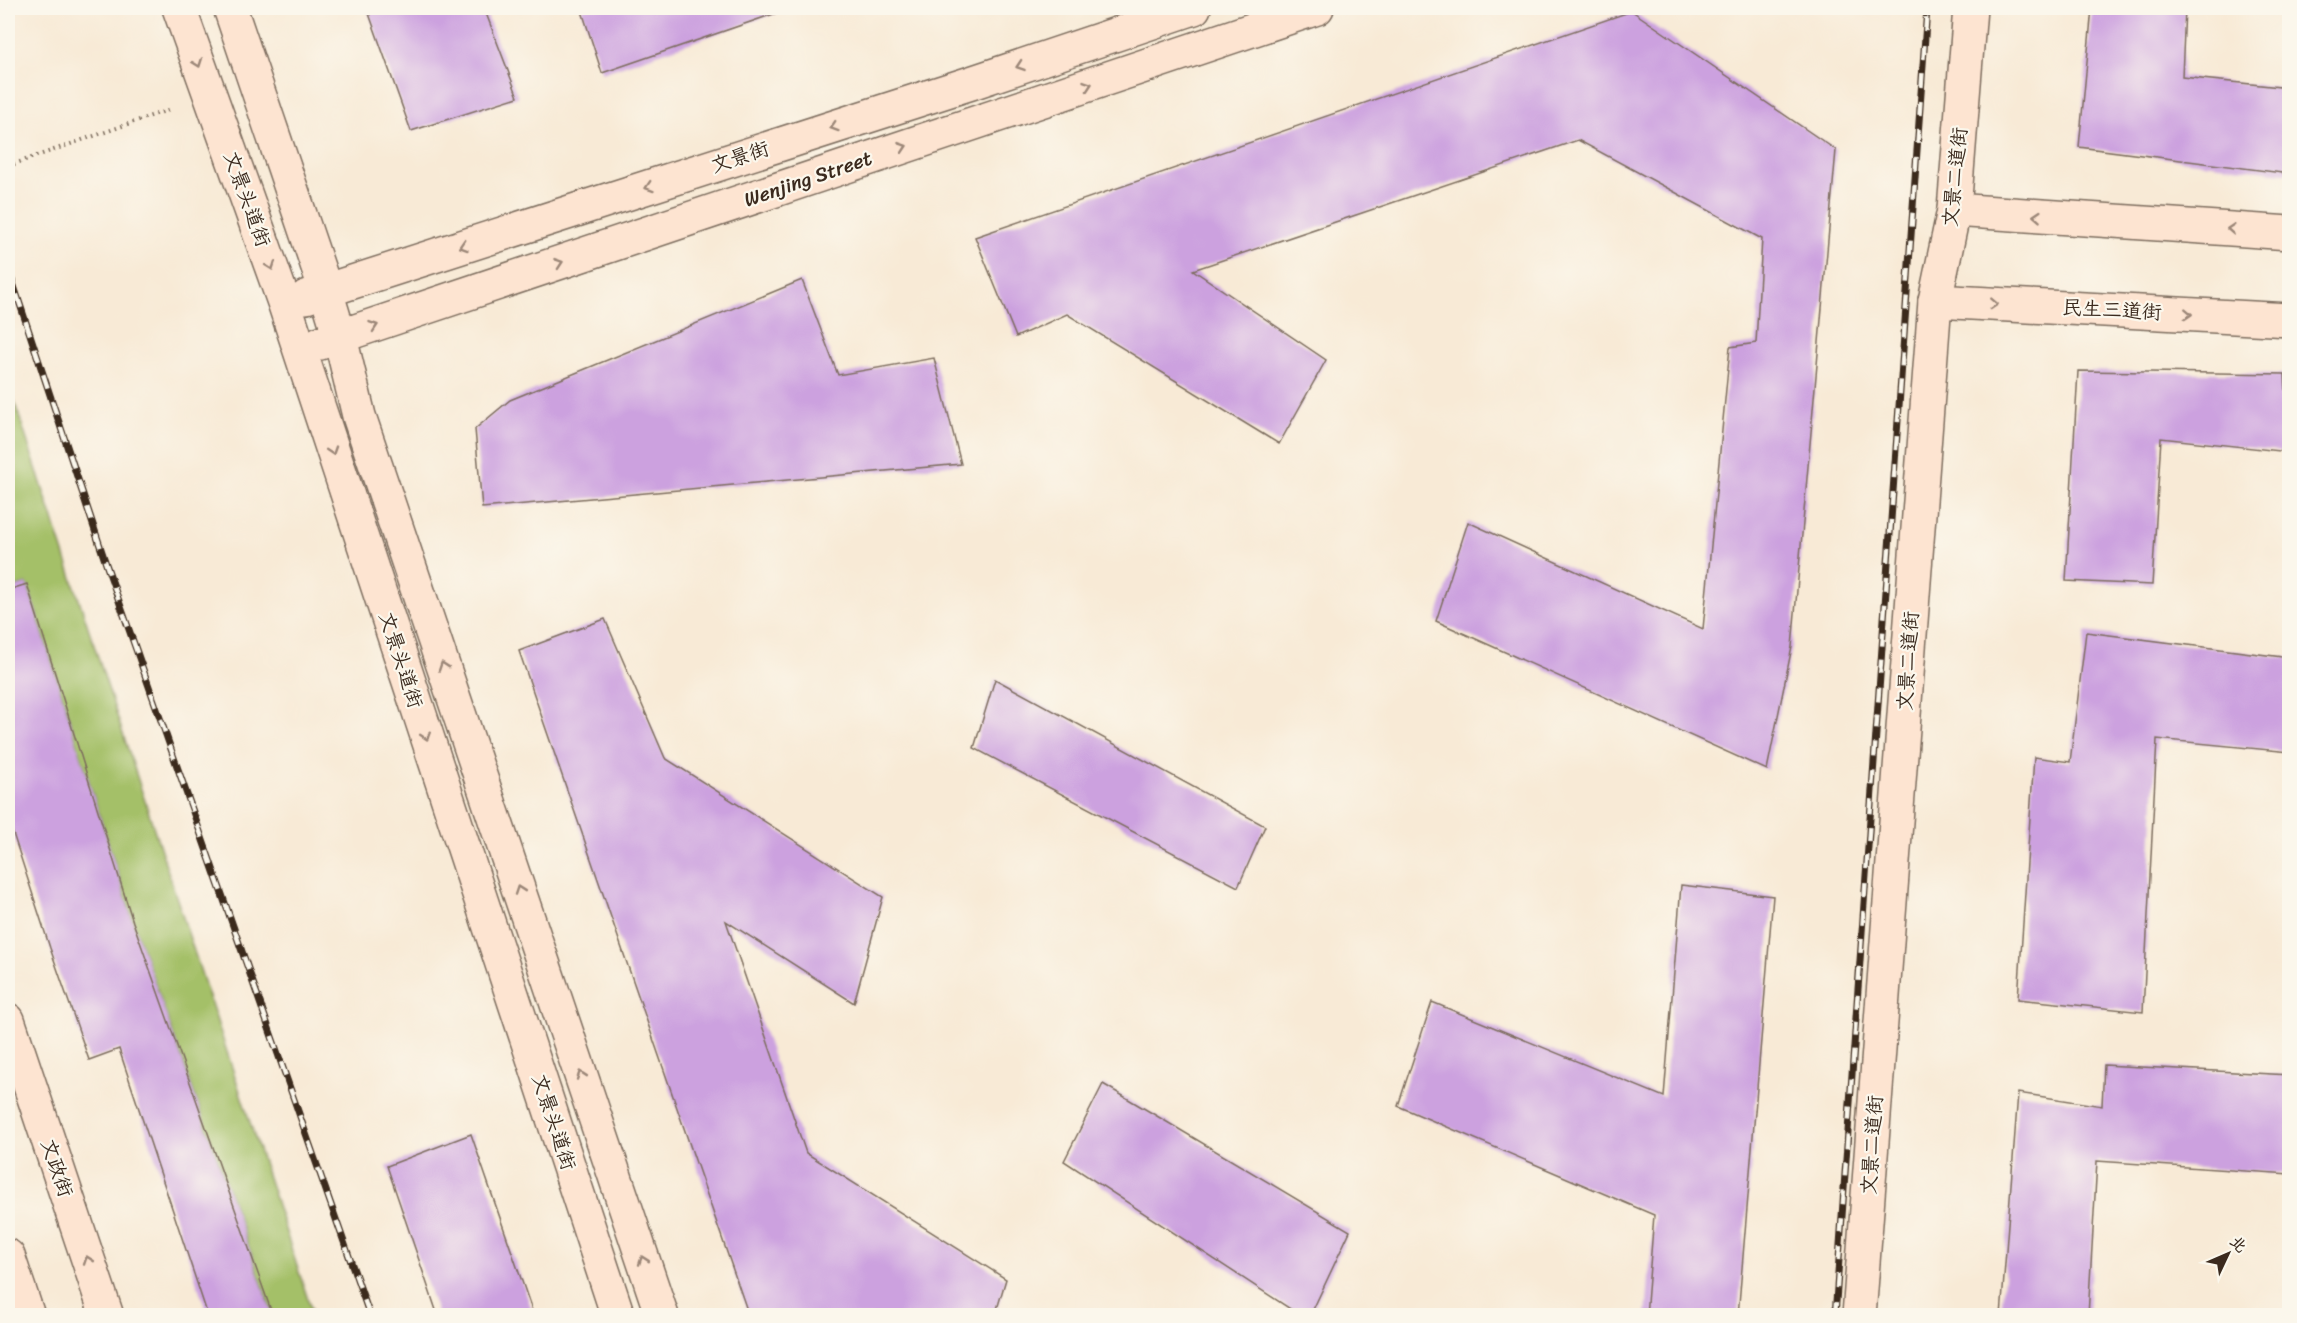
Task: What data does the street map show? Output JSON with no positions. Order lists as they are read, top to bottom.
{
  "streets": {
    "main road": [
      "文景街",
      "文景二道街",
      "Wenjing Street",
      "文景头道街",
      "民生三道街",
      "文政街"
    ]
  },
  "crossings": [
    ["文景街", "文景头道街"],
    ["文景二道街", "民生三道街"],
    ["Wenjing Street", "文景头道街"]
  ],
  "one_way": ["文景街", "Wenjing Street", "文政街"],
  "north": "top right"
}
